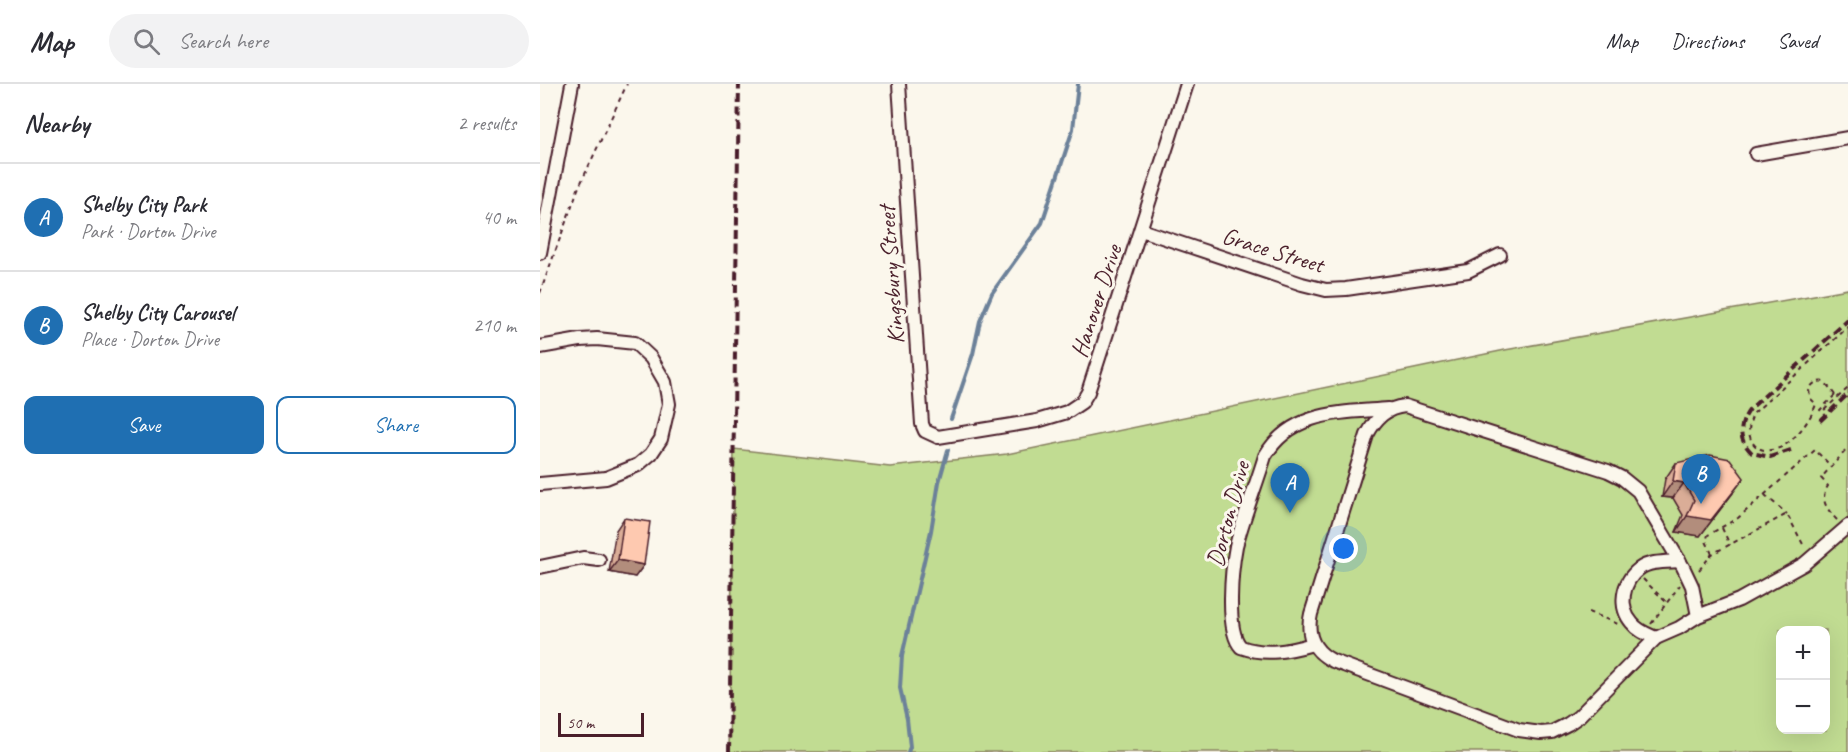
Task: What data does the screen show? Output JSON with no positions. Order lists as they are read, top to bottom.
{
  "streets": {
    "street": [
      "Grace Street",
      "Kingsbury Street",
      "Hanover Drive",
      "Dorton Drive"
    ]
  },
  "crossings": [
    ["Grace Street", "Hanover Drive"],
    ["Kingsbury Street", "Hanover Drive"]
  ],
  "scale_bar": "50 m",
  "page": {
    "header": "Map",
    "search": "Search here",
    "nav": ["Map", "Directions", "Saved"],
    "heading": ["Nearby", "2 results"],
    "list": [
      {
        "mark": "A",
        "name": "Shelby City Park",
        "note": "Park · Dorton Drive",
        "value": "40 m"
      },
      {
        "mark": "B",
        "name": "Shelby City Carousel",
        "note": "Place · Dorton Drive",
        "value": "210 m"
      }
    ],
    "buttons": ["Save", "Share"],
    "pins": ["B", "A"],
    "map_buttons": ["+", "−"],
    "scale": "50 m"
  }
}
